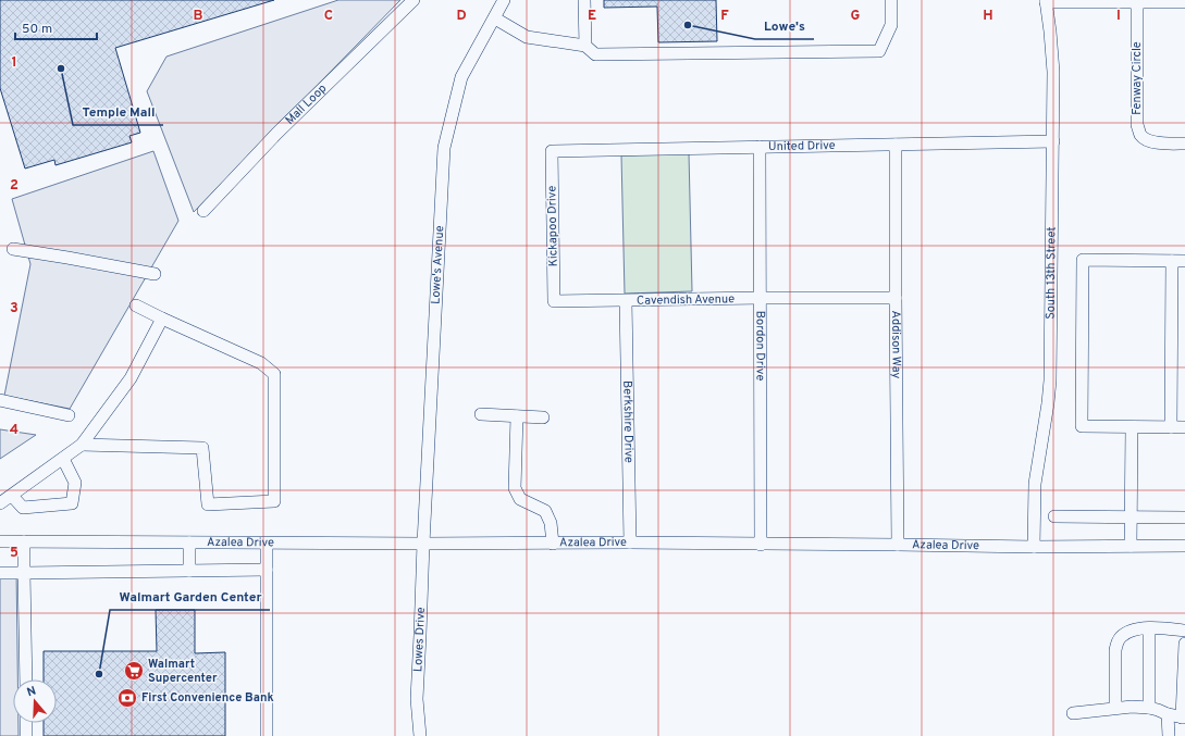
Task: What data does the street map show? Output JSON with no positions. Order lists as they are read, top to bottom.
{
  "streets": {
    "street": [
      "Fenway Circle",
      "Mall Loop",
      "United Drive",
      "Kickapoo Drive",
      "Lowe's Avenue",
      "South 13th Street",
      "Cavendish Avenue",
      "Addison Way",
      "Bordon Drive",
      "Berkshire Drive",
      "Azalea Drive",
      "Lowes Drive"
    ]
  },
  "crossings": [
    ["United Drive", "Kickapoo Drive"],
    ["United Drive", "South 13th Street"],
    ["United Drive", "Addison Way"],
    ["United Drive", "Bordon Drive"],
    ["Kickapoo Drive", "Cavendish Avenue"],
    ["Lowe's Avenue", "Azalea Drive"],
    ["Lowe's Avenue", "Lowes Drive"],
    ["South 13th Street", "Azalea Drive"],
    ["Cavendish Avenue", "Addison Way"],
    ["Cavendish Avenue", "Bordon Drive"],
    ["Cavendish Avenue", "Berkshire Drive"],
    ["Addison Way", "Azalea Drive"],
    ["Bordon Drive", "Azalea Drive"],
    ["Berkshire Drive", "Azalea Drive"],
    ["Azalea Drive", "Lowes Drive"]
  ],
  "places": {
    "other": ["Lowe's", "Temple Mall", "Walmart Garden Center"],
    "supermarket": ["Walmart Supercenter"],
    "bank": ["First Convenience Bank"]
  },
  "scale_bar": "50 m",
  "north": "top",
  "grid": {
    "columns": [
      "B",
      "C",
      "D",
      "E",
      "F",
      "G",
      "H",
      "I"
    ],
    "rows": [
      "1",
      "2",
      "3",
      "4",
      "5"
    ]
  }
}
